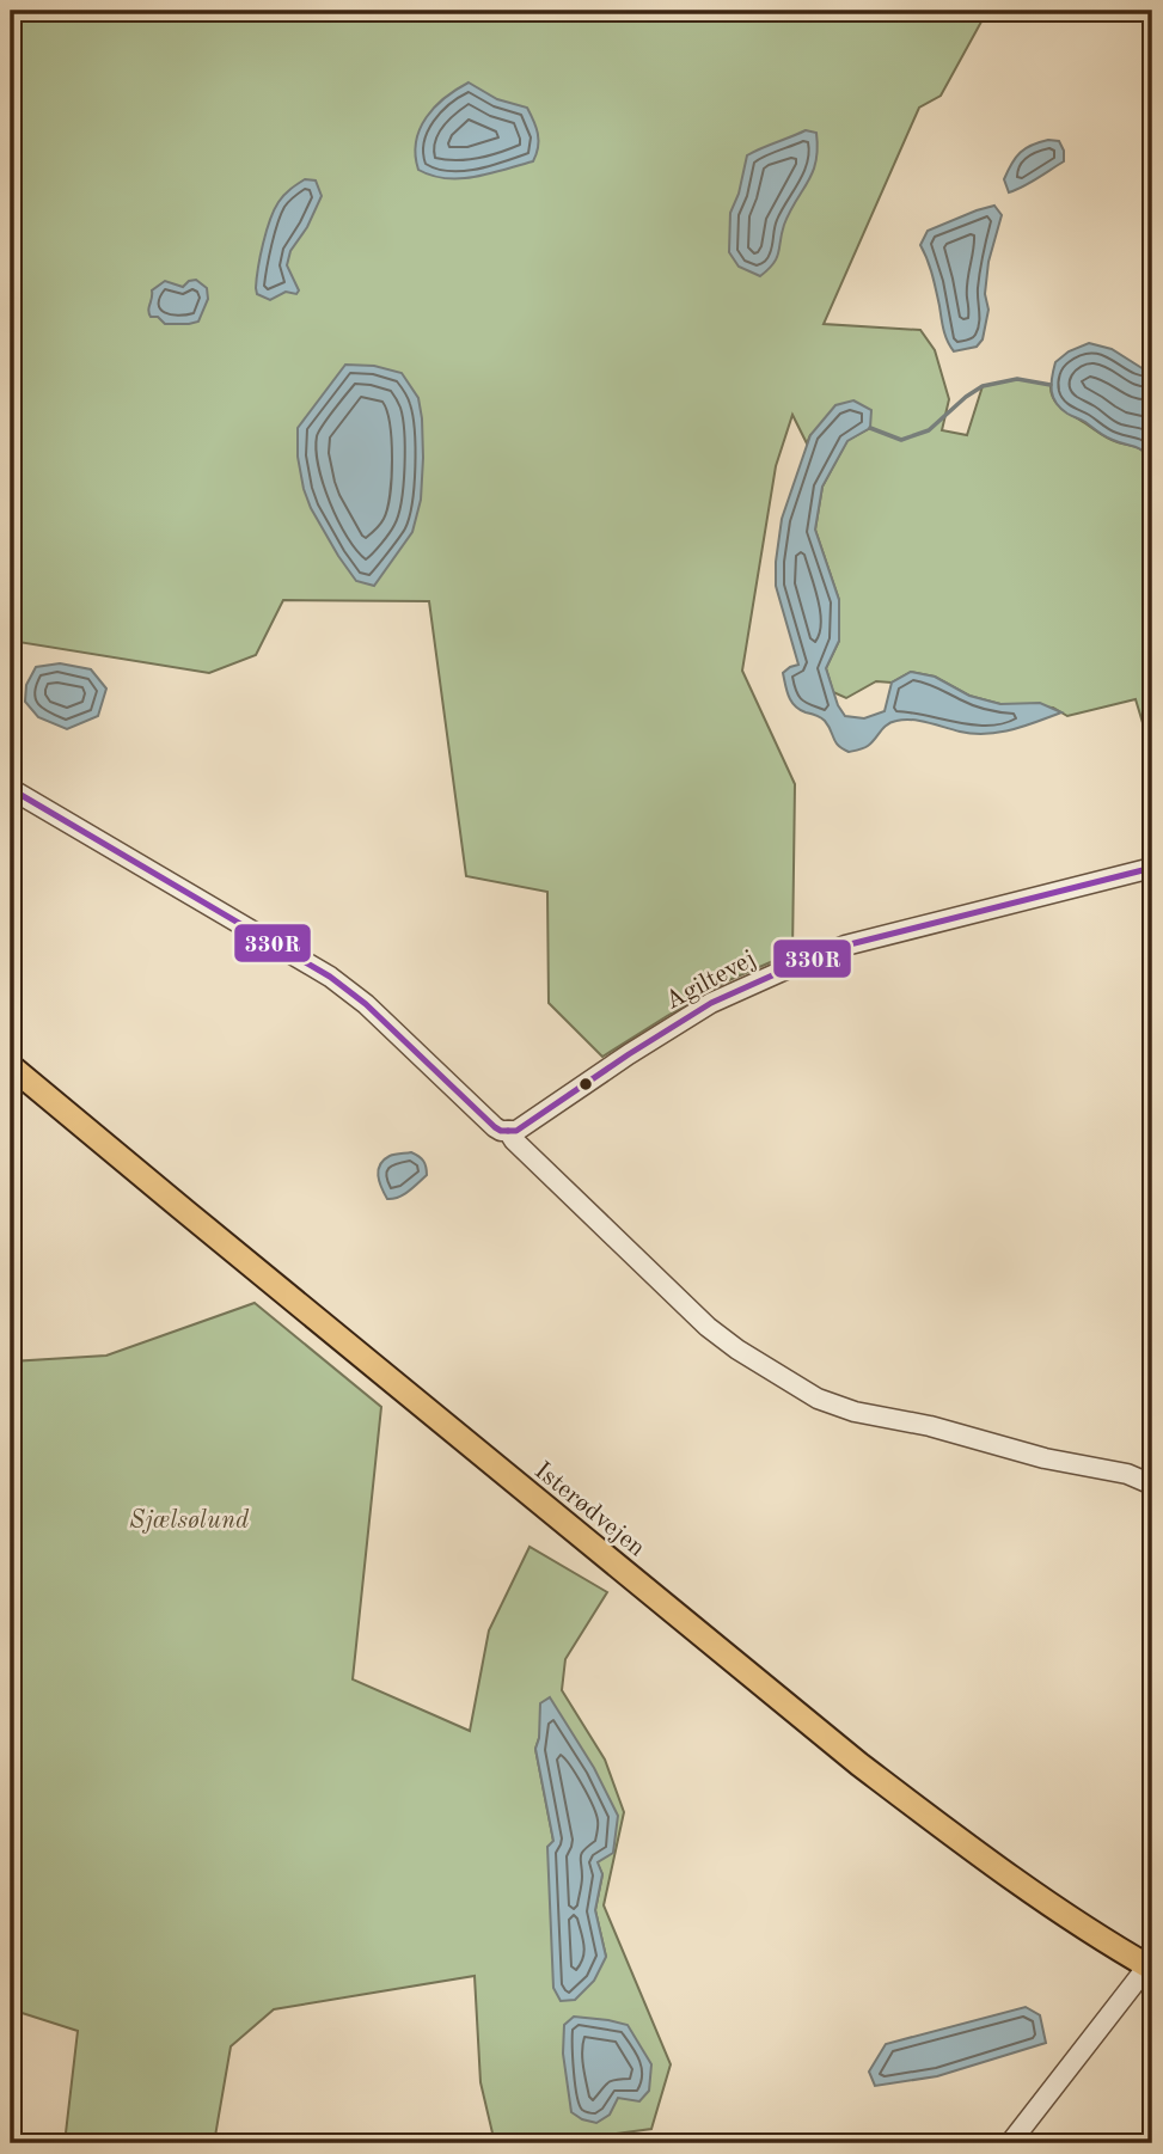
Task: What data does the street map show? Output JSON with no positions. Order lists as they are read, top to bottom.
{
  "streets": {
    "main road": ["Isterødvejen"],
    "street": ["Agiltevej"]
  },
  "parks": ["Sjælsølund"],
  "lines": ["transit line 330R"]
}
